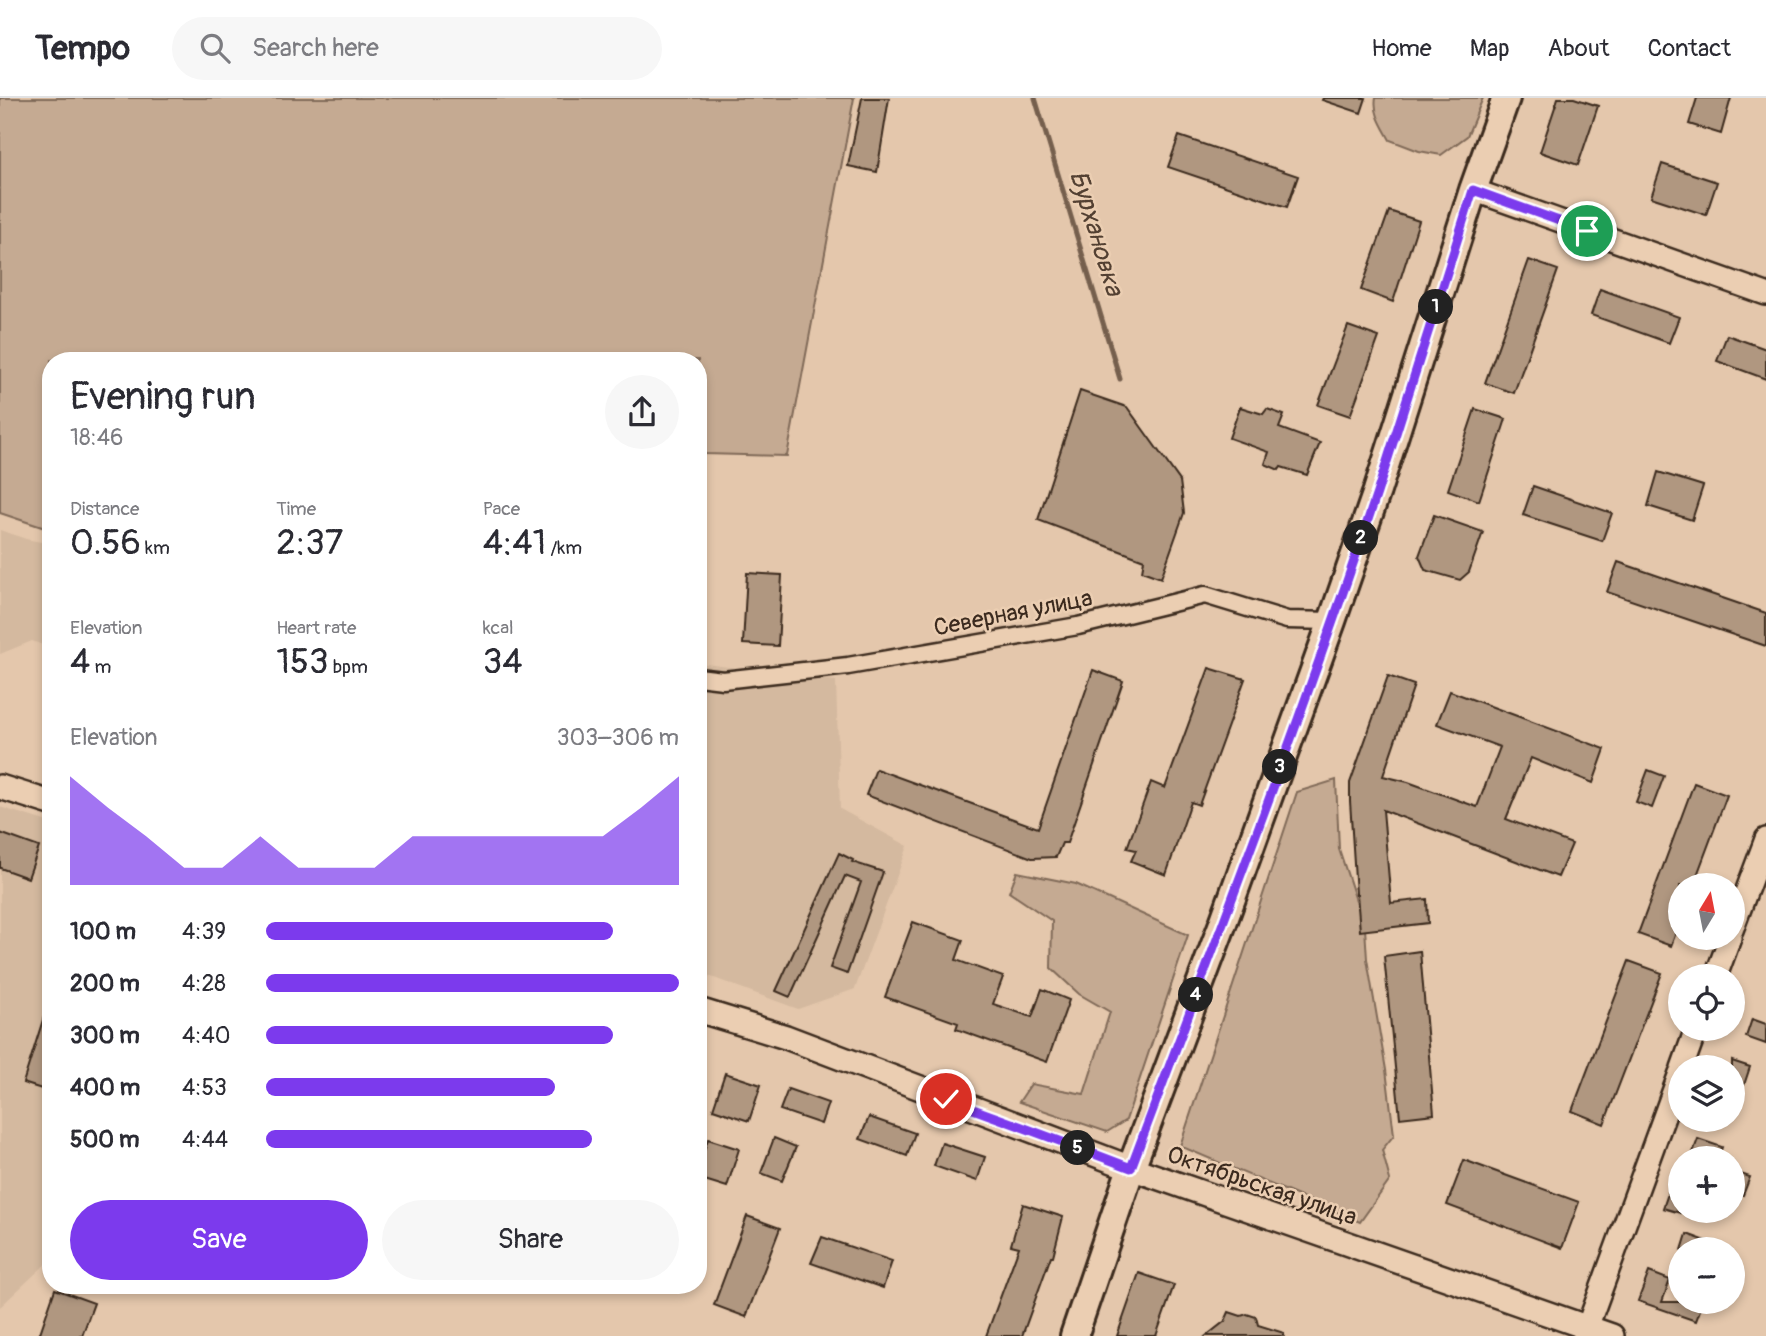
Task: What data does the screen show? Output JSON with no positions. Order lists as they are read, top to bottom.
{
  "streets": {
    "main road": ["Октябрьская улица"],
    "street": ["Северная улица"]
  },
  "water": ["Бурхановка"],
  "north": "top",
  "page": {
    "header": "Tempo",
    "search": "Search here",
    "nav": [
      "Home",
      "Map",
      "About",
      "Contact"
    ],
    "pins": [
      "1",
      "2",
      "3",
      "4",
      "5"
    ],
    "heading": ["Evening run", "18:46"],
    "stats": [
      ["Distance", "0.56 km"],
      ["Time", "2:37"],
      ["Pace", "4:41 /km"],
      ["Elevation", "4 m"],
      ["Heart rate", "153 bpm"],
      ["kcal", "34"]
    ],
    "chart": ["Elevation", "303–306 m"],
    "map_buttons": ["+", "−"],
    "list": [
      {
        "name": "100 m",
        "note": "4:39"
      },
      {
        "name": "200 m",
        "note": "4:28"
      },
      {
        "name": "300 m",
        "note": "4:40"
      },
      {
        "name": "400 m",
        "note": "4:53"
      },
      {
        "name": "500 m",
        "note": "4:44"
      }
    ],
    "buttons": ["Save", "Share"]
  }
}
